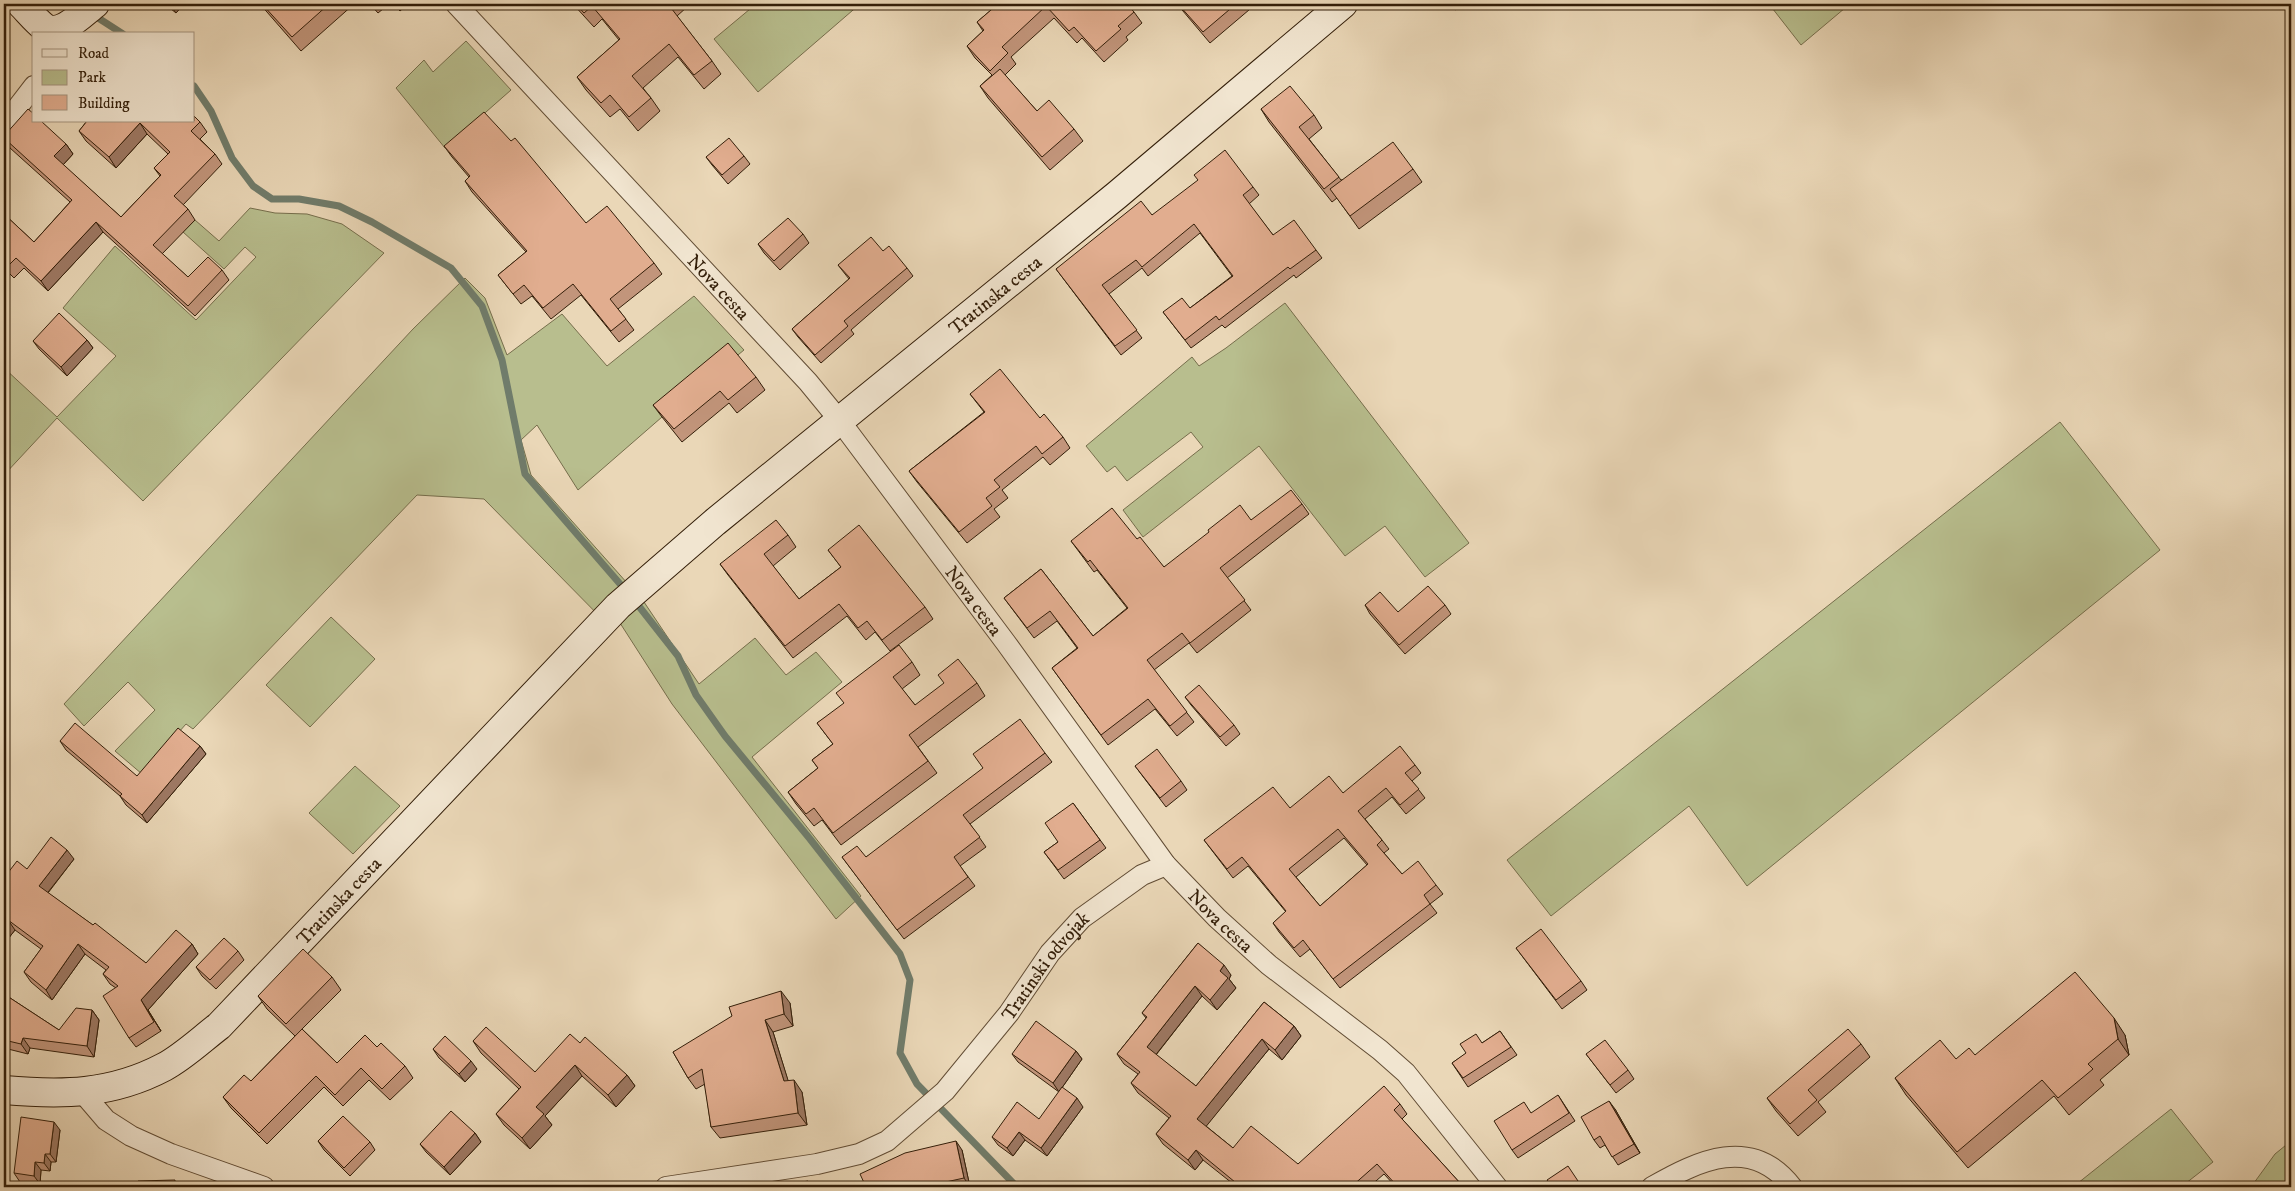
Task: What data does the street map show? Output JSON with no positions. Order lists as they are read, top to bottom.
{
  "streets": {
    "main road": ["Tratinska cesta"],
    "street": ["Nova cesta", "Tratinski odvojak"]
  },
  "crossings": [
    ["Nova cesta", "Tratinska cesta"],
    ["Nova cesta", "Tratinski odvojak"]
  ],
  "legend": ["Road", "Park", "Building"]
}
